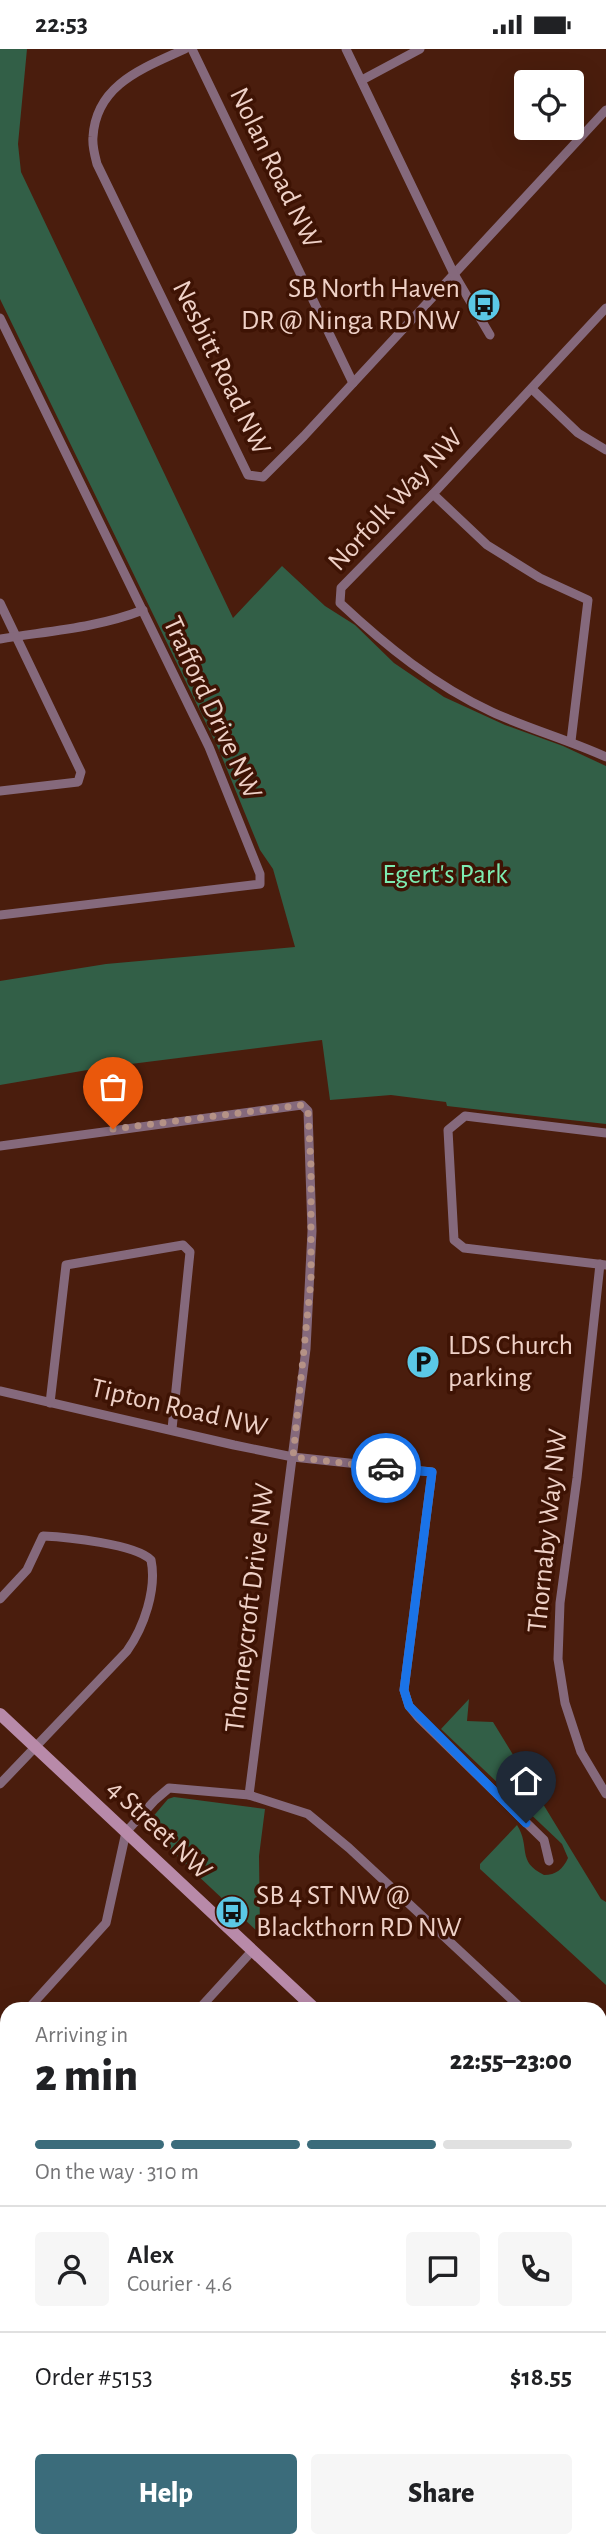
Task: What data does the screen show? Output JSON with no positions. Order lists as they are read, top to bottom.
{
  "streets": {
    "main road": ["4 Street NW"],
    "street": [
      "Nolan Road NW",
      "Nesbitt Road NW",
      "Norfolk Way NW",
      "Trafford Drive NW",
      "Tipton Road NW",
      "Thornaby Way NW",
      "Thorneycroft Drive NW"
    ]
  },
  "crossings": [
    ["Nolan Road NW", "Nesbitt Road NW"],
    ["Tipton Road NW", "Thorneycroft Drive NW"]
  ],
  "parks": ["Egert's Park"],
  "places": {
    "bus stop": ["SB North Haven DR @ Ninga RD NW", "SB 4 ST NW @ Blackthorn RD NW"],
    "parking": ["LDS Church parking"]
  },
  "page": {
    "status": "22:53",
    "heading": ["2 min", "Arriving in", "22:55–23:00"],
    "panel": [
      "Alex",
      "Courier · 4.6",
      "Order #5153",
      "$18.55"
    ],
    "bar": "On the way · 310 m",
    "buttons": ["Help", "Share"]
  }
}
